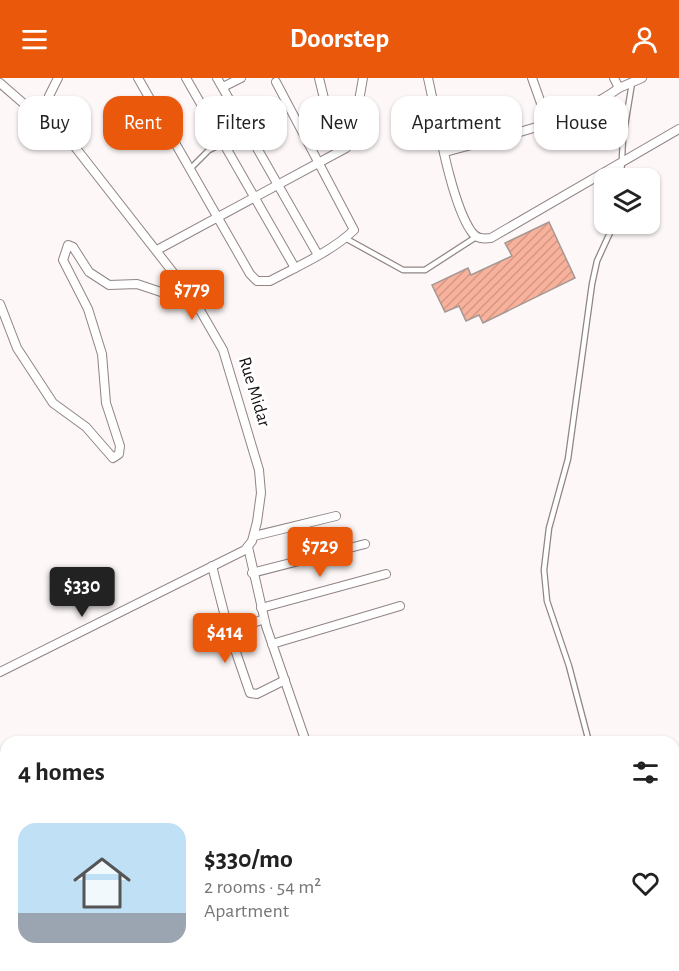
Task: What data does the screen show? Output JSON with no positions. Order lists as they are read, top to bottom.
{
  "streets": {
    "street": ["Rue Midar"]
  },
  "page": {
    "header": "Doorstep",
    "chip": [
      "Buy",
      "Rent",
      "Filters",
      "New",
      "Apartment",
      "House"
    ],
    "price": [
      "$779",
      "$729",
      "$330",
      "$414"
    ],
    "heading": "4 homes",
    "list": [
      {
        "name": "$330/mo",
        "note": "2 rooms · 54 m² · Apartment"
      }
    ]
  }
}
